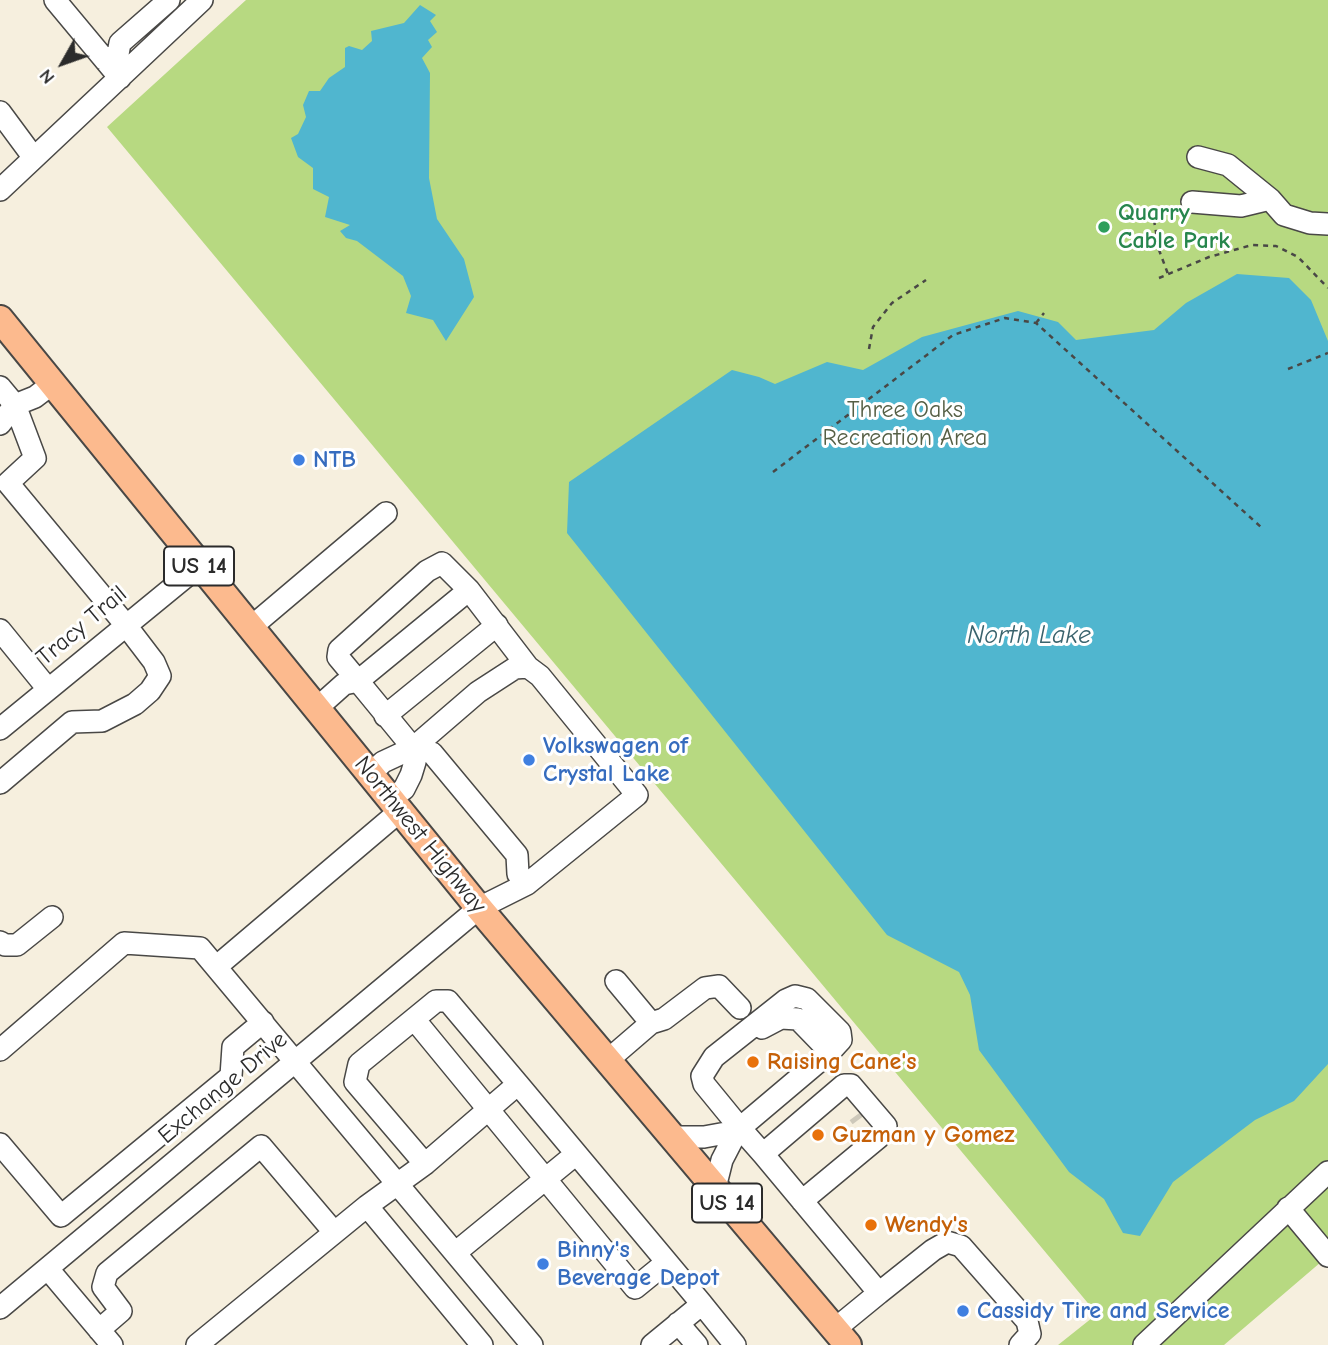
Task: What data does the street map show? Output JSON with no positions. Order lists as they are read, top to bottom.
{
  "streets": {
    "main road": ["US 14", "Northwest Highway"],
    "street": ["Tracy Trail", "Exchange Drive"]
  },
  "crossings": [
    ["Tracy Trail", "Northwest Highway"],
    ["Northwest Highway", "Exchange Drive"]
  ],
  "water": ["North Lake"],
  "parks": ["Three Oaks Recreation Area"],
  "places": [
    "Quarry Cable Park",
    "NTB",
    "Volkswagen of Crystal Lake",
    "Raising Cane's",
    "Guzman y Gomez",
    "Wendy's",
    "Binny's Beverage Depot",
    "Cassidy Tire and Service"
  ],
  "north": "bottom left"
}
